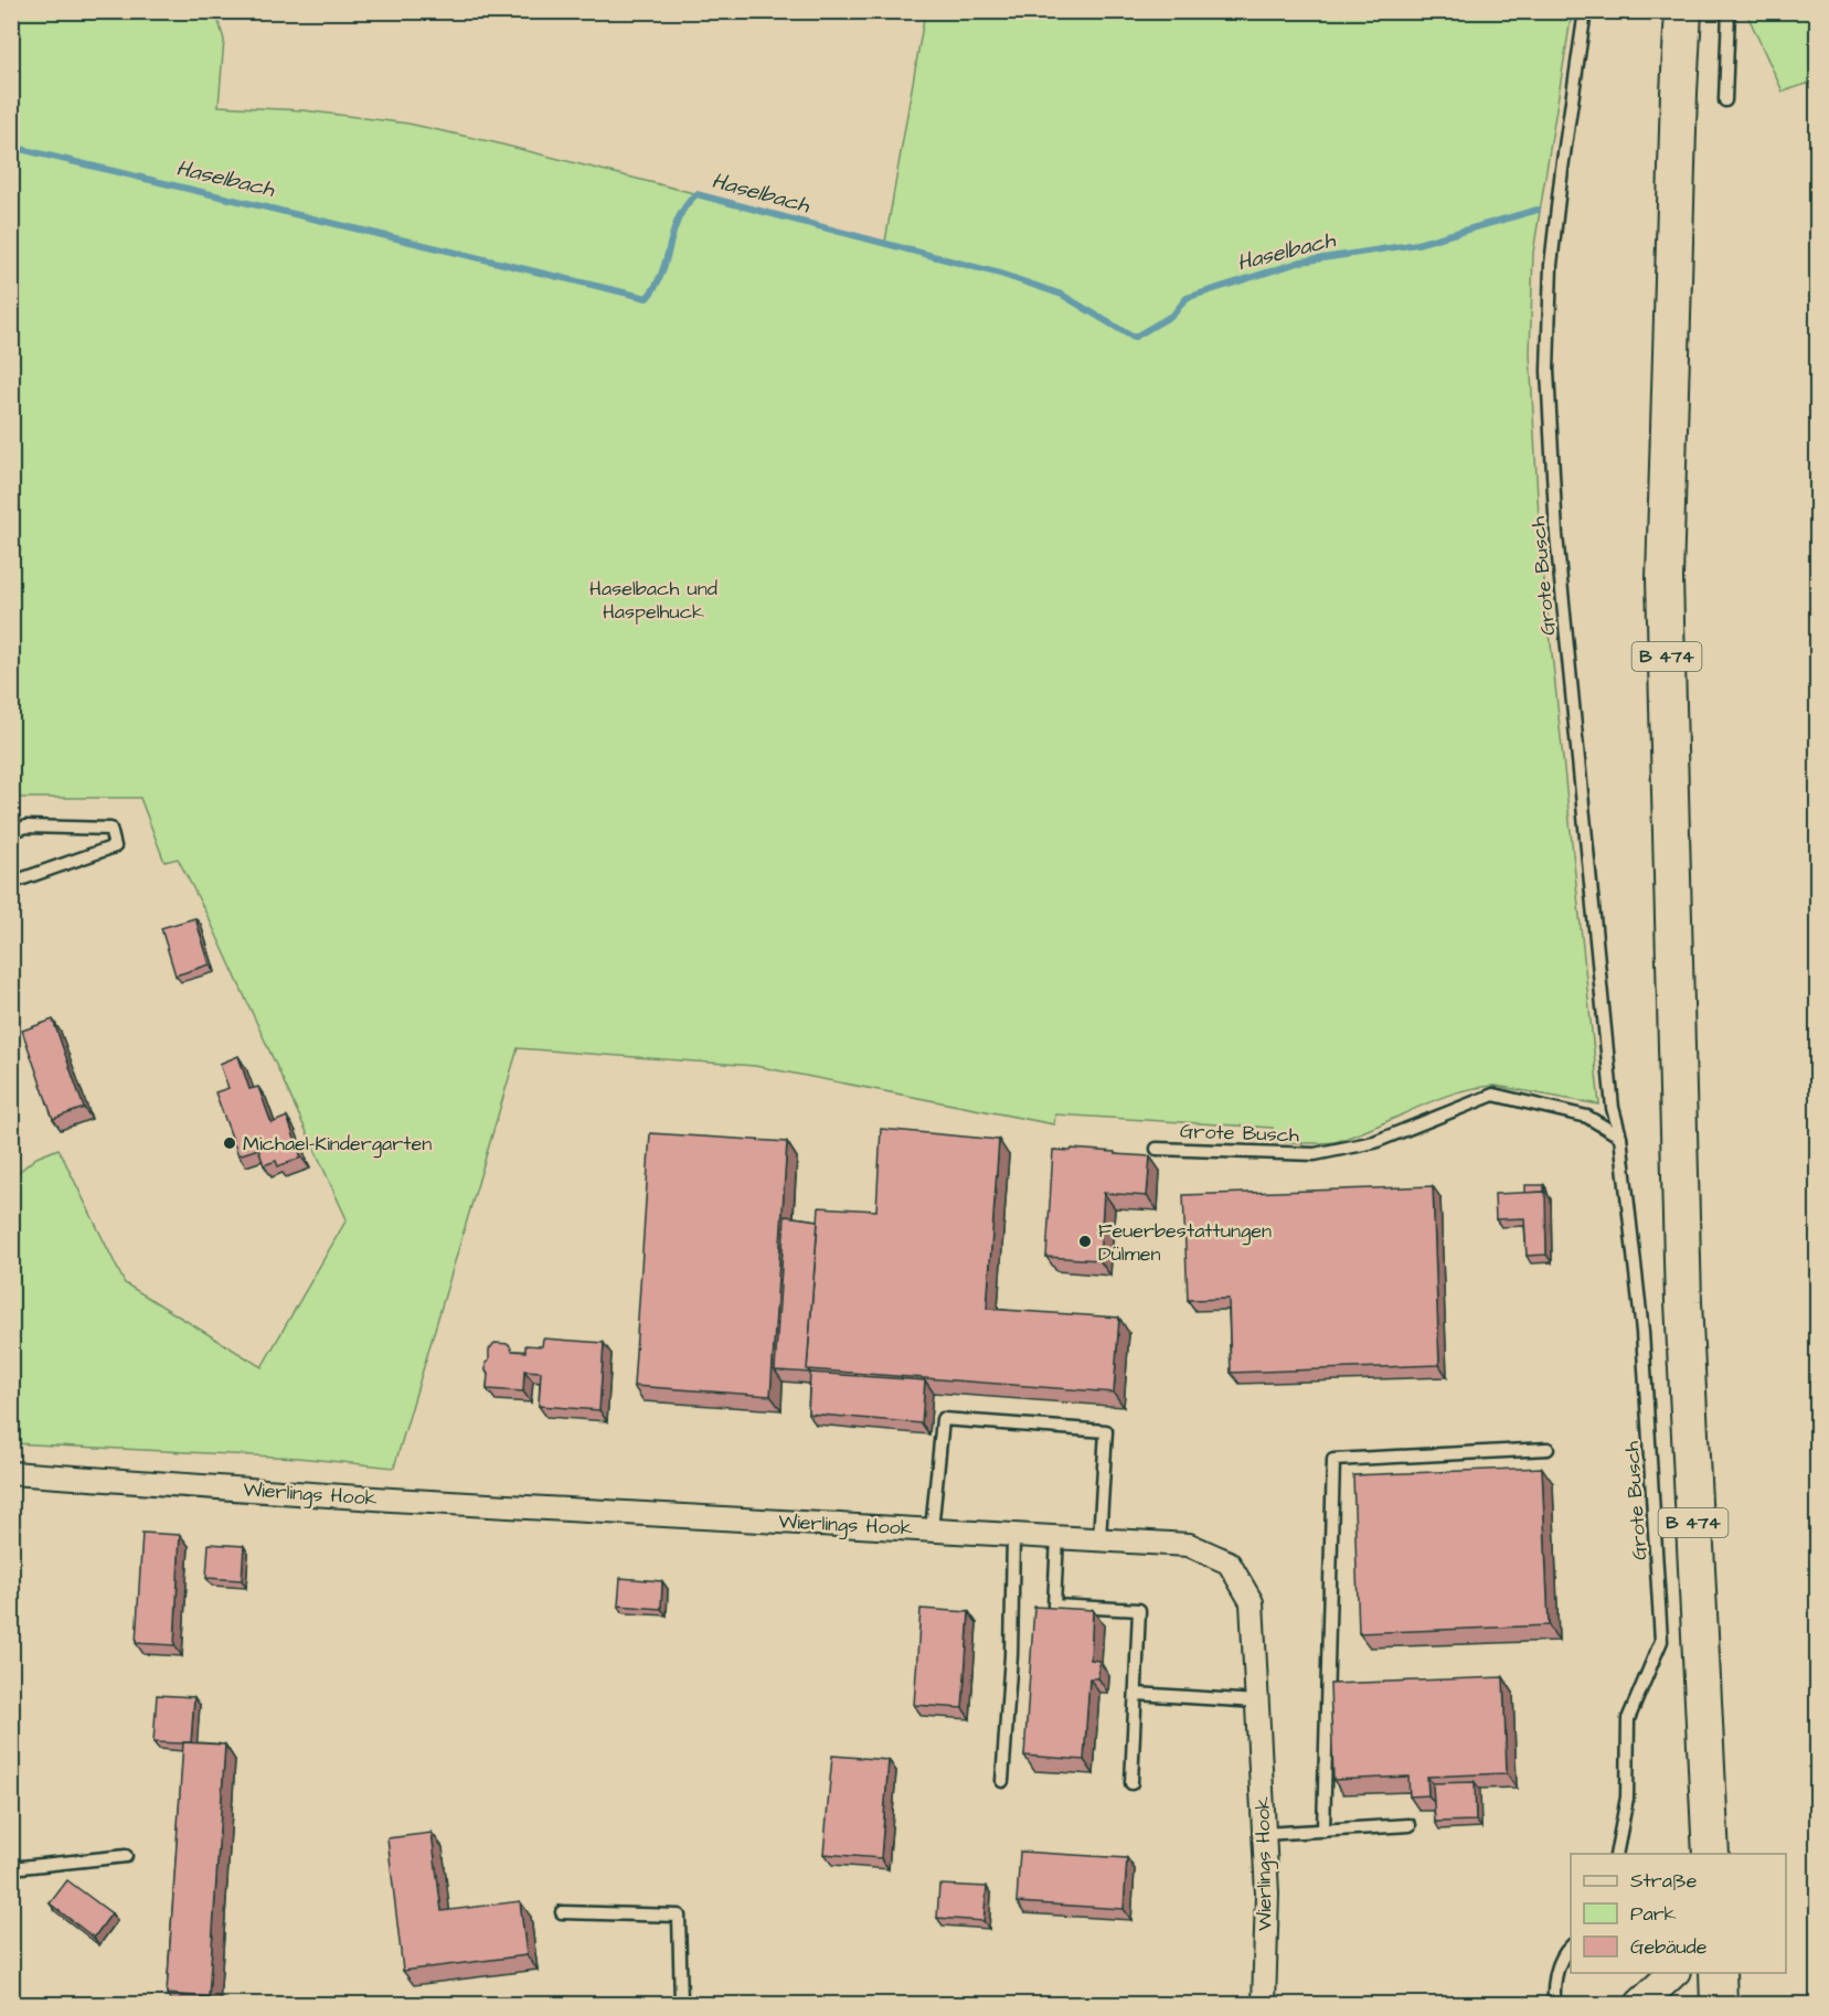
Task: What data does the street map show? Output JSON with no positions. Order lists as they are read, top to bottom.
{
  "streets": {
    "main road": ["B 474"],
    "street": ["Wierlings Hook"],
    "lane": ["Grote Busch"]
  },
  "water": ["Haselbach"],
  "parks": ["Haselbach und Haspelhuck"],
  "places": ["Michael-Kindergarten", "Feuerbestattungen Dülmen"],
  "legend": ["Straße", "Park", "Gebäude"]
}
